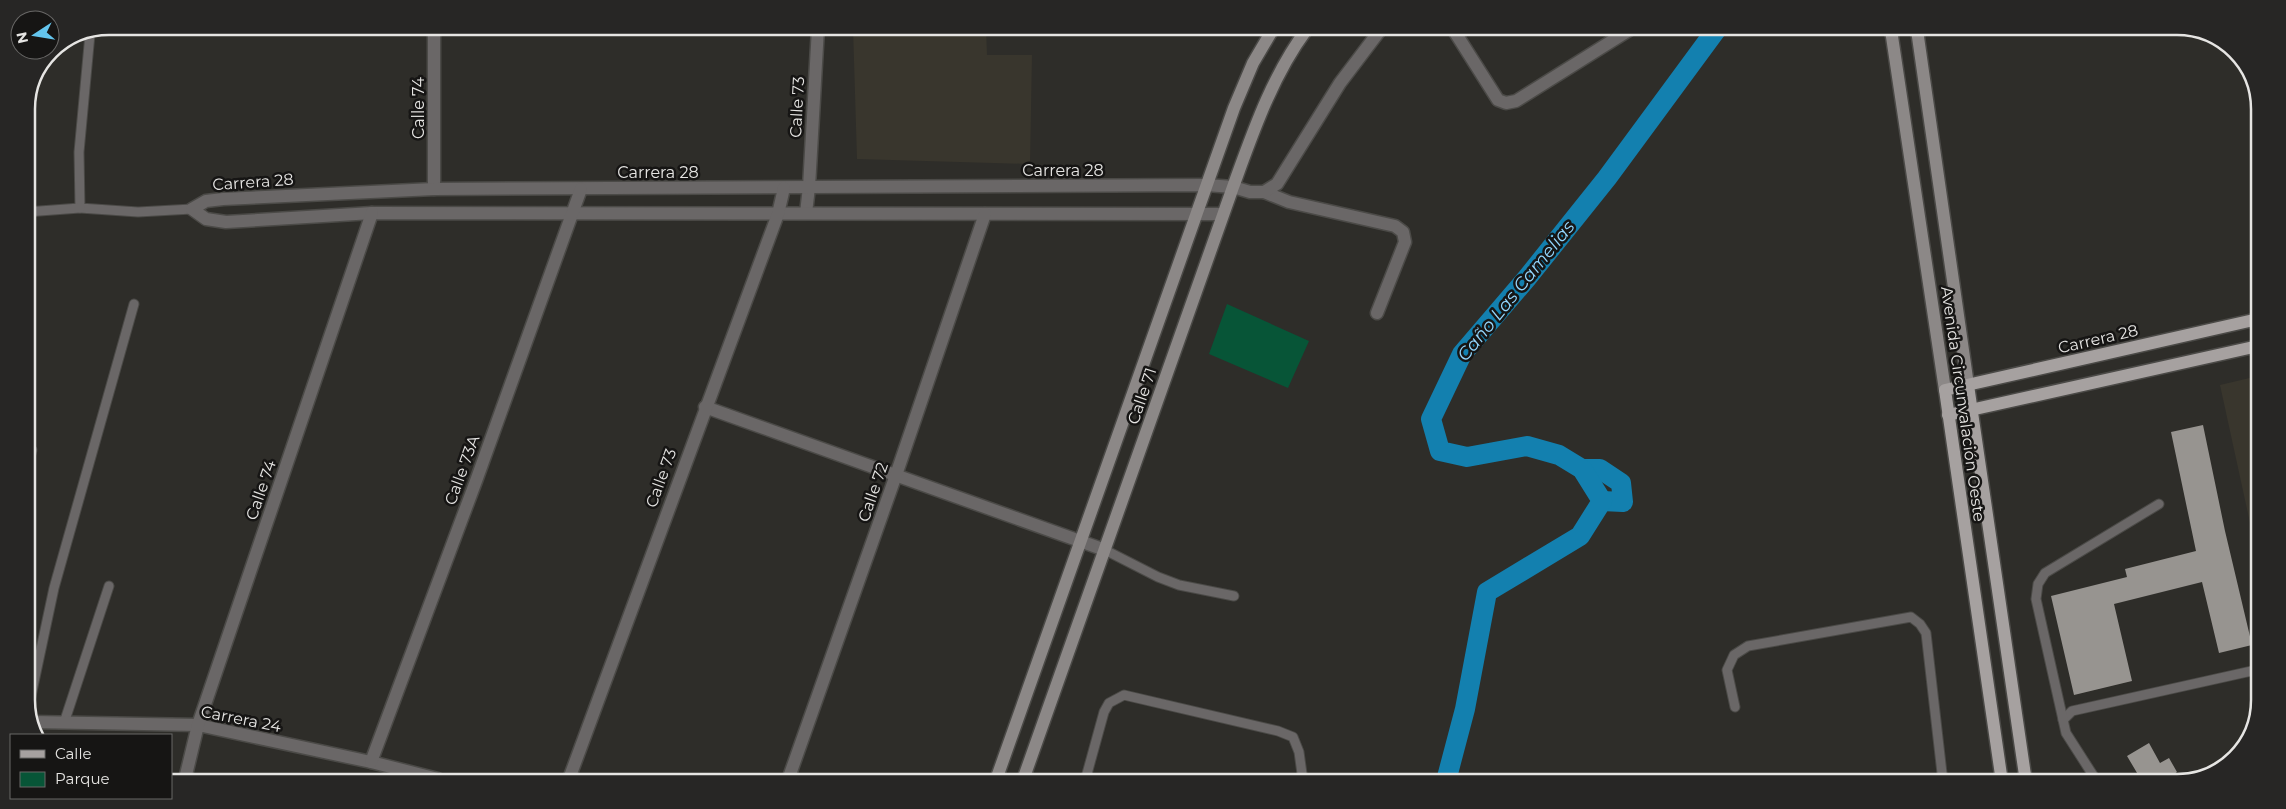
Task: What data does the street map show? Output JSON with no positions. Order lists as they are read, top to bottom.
{
  "streets": {
    "main road": ["Carrera 28", "Calle 71", "Avenida Circunvalación Oeste"],
    "street": [
      "Calle 73",
      "Calle 74",
      "Calle 73A",
      "Calle 72",
      "Carrera 24"
    ]
  },
  "crossings": [
    ["Calle 73", "Carrera 28"],
    ["Calle 74", "Carrera 28"],
    ["Calle 74", "Carrera 24"],
    ["Carrera 28", "Calle 71"],
    ["Carrera 28", "Avenida Circunvalación Oeste"],
    ["Carrera 28", "Calle 73A"],
    ["Carrera 28", "Calle 72"],
    ["Calle 73A", "Carrera 24"]
  ],
  "water": ["Caño Las Camelias"],
  "legend": ["Calle", "Parque"],
  "north": "left"
}
